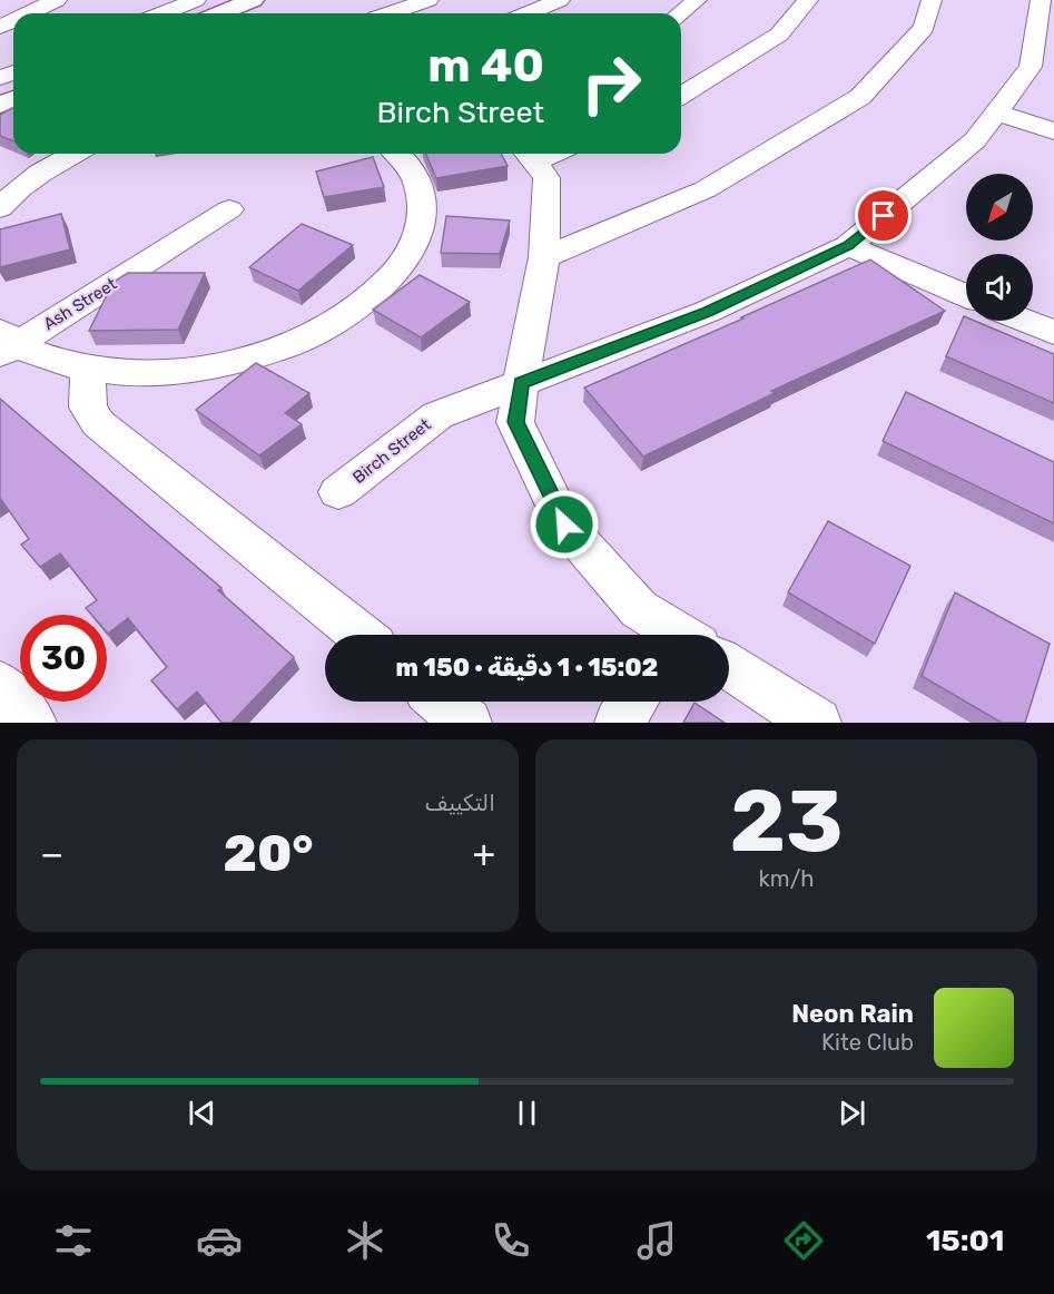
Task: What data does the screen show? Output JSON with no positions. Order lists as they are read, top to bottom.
{
  "streets": {
    "street": ["Ash Street", "Birch Street"]
  },
  "north": "bottom left",
  "page": {
    "turn": ["40 m", "Birch Street"],
    "limit": "30",
    "trip": "15:02 · 1 دقيقة · 150 m",
    "tile": [
      ["23", "km/h"],
      "التكييف"
    ],
    "heat": ["−", "20°", "+"],
    "song": ["Neon Rain", "Kite Club"],
    "tabs": "15:01"
  }
}
